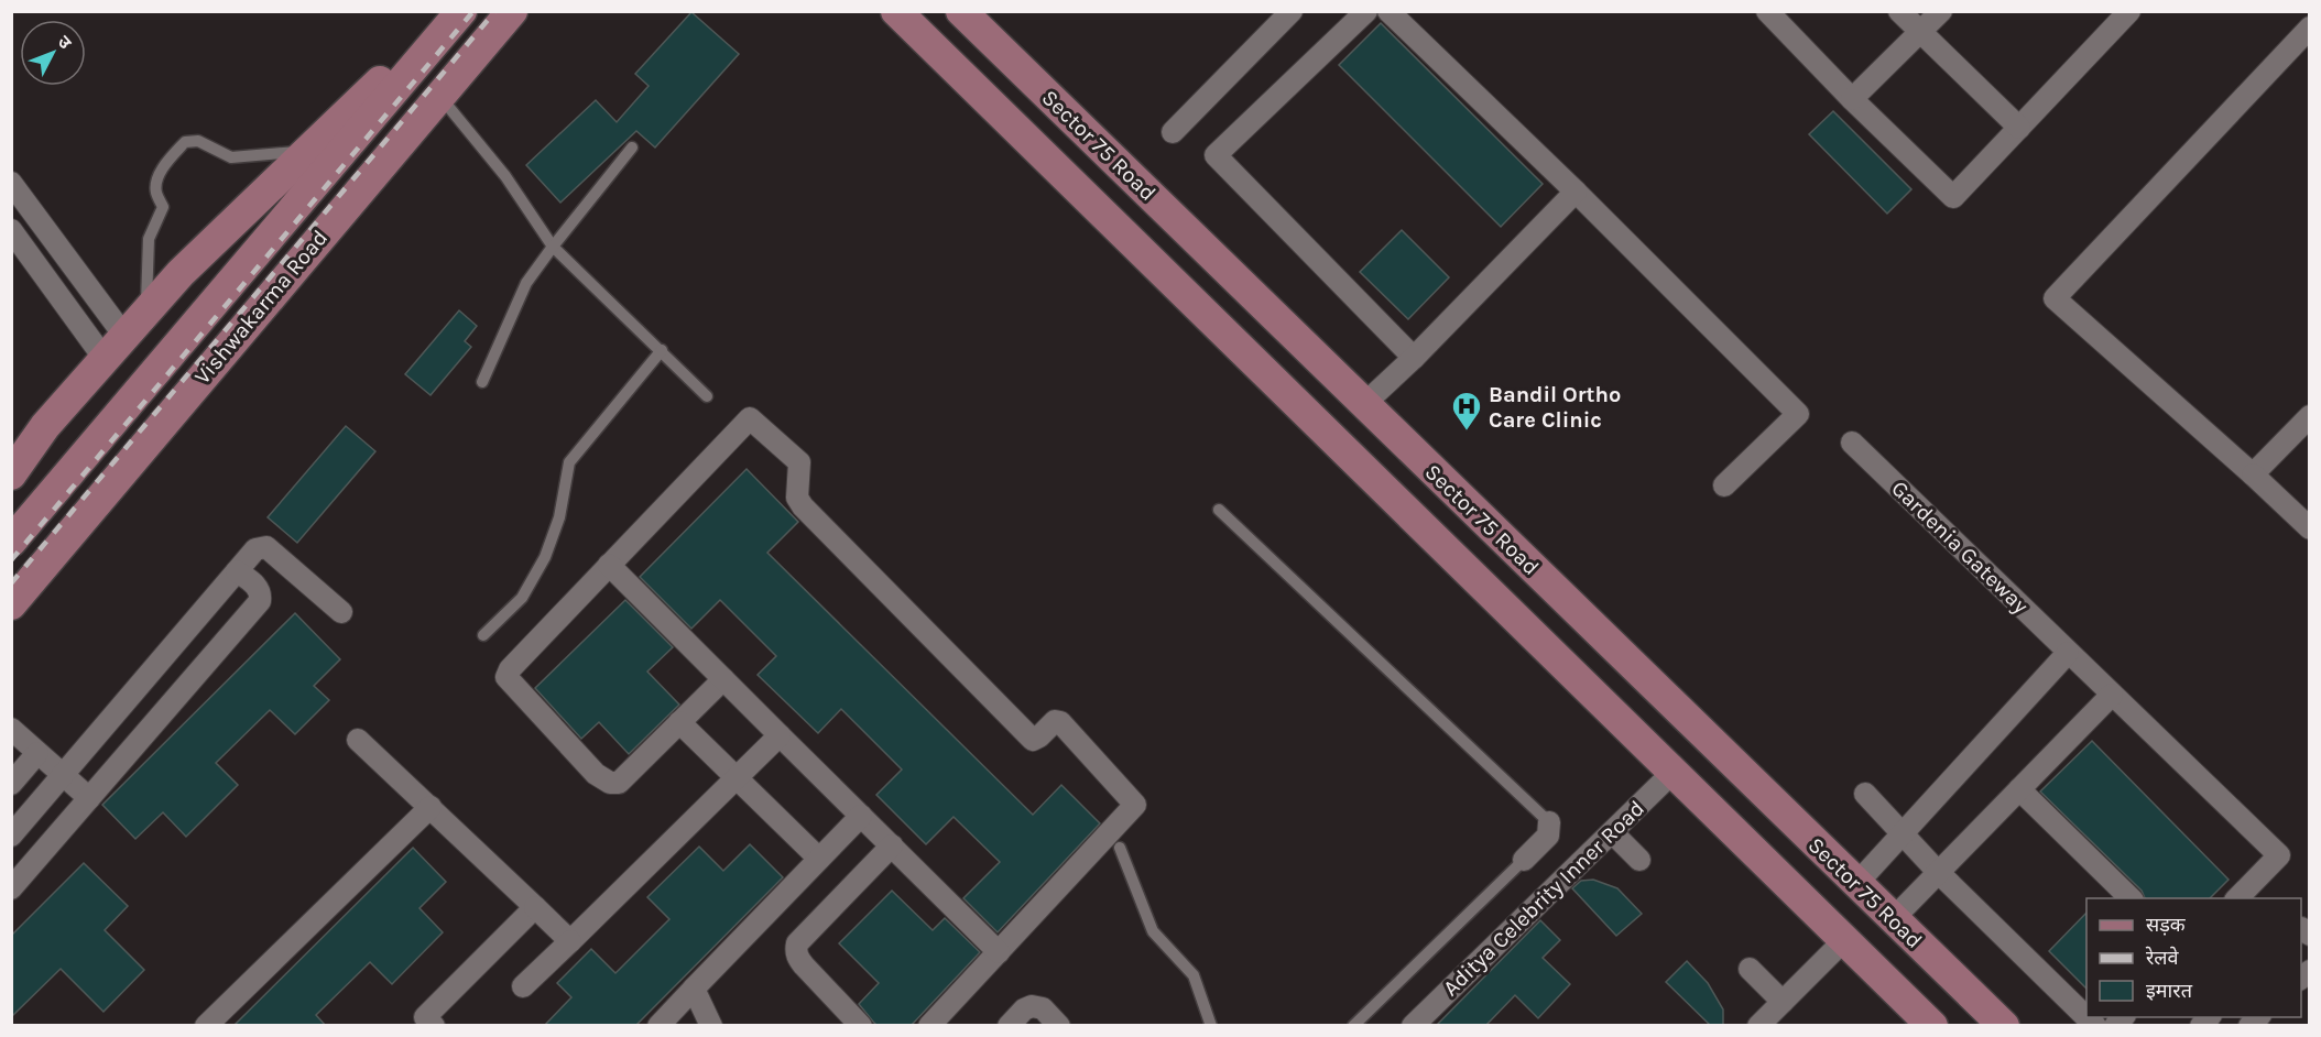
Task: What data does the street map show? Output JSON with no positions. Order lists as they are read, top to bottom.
{
  "streets": {
    "street": [
      "Sector 75 Road",
      "Vishwakarma Road",
      "Gardenia Gateway",
      "Aditya Celebrity Inner Road"
    ]
  },
  "crossings": [
    ["Sector 75 Road", "Aditya Celebrity Inner Road"]
  ],
  "places": {
    "hospital": ["Bandil Ortho Care Clinic"]
  },
  "legend": ["सड़क", "रेलवे", "इमारत"],
  "north": "top right"
}
